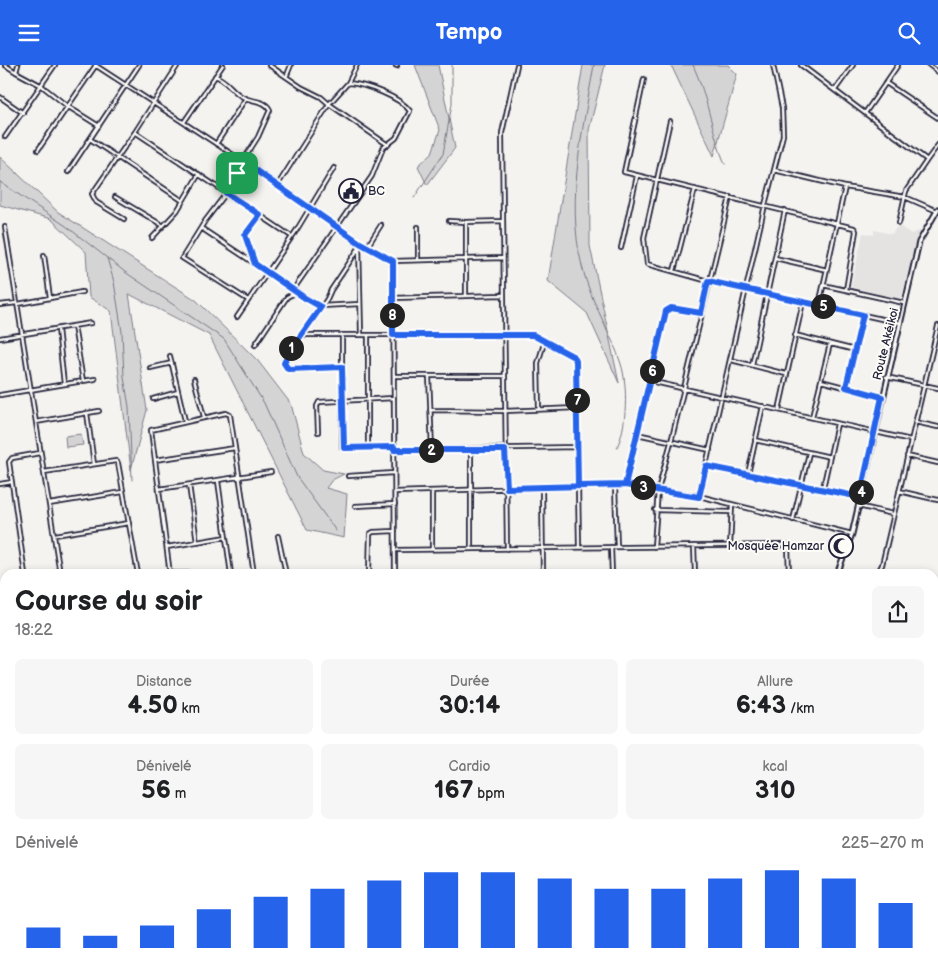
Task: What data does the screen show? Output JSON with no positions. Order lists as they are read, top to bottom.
{
  "streets": {
    "street": ["Route Akéikoi"]
  },
  "places": {
    "public building": ["BC"],
    "mosque": ["Mosquée Hamzar"]
  },
  "page": {
    "header": "Tempo",
    "pins": [
      "5",
      "8",
      "1",
      "6",
      "7",
      "2",
      "3",
      "4"
    ],
    "heading": ["Course du soir", "18:22"],
    "stats": [
      ["Distance", "4.50 km"],
      ["Durée", "30:14"],
      ["Allure", "6:43 /km"],
      ["Dénivelé", "56 m"],
      ["Cardio", "167 bpm"],
      ["kcal", "310"]
    ],
    "chart": ["Dénivelé", "225–270 m"]
  }
}
